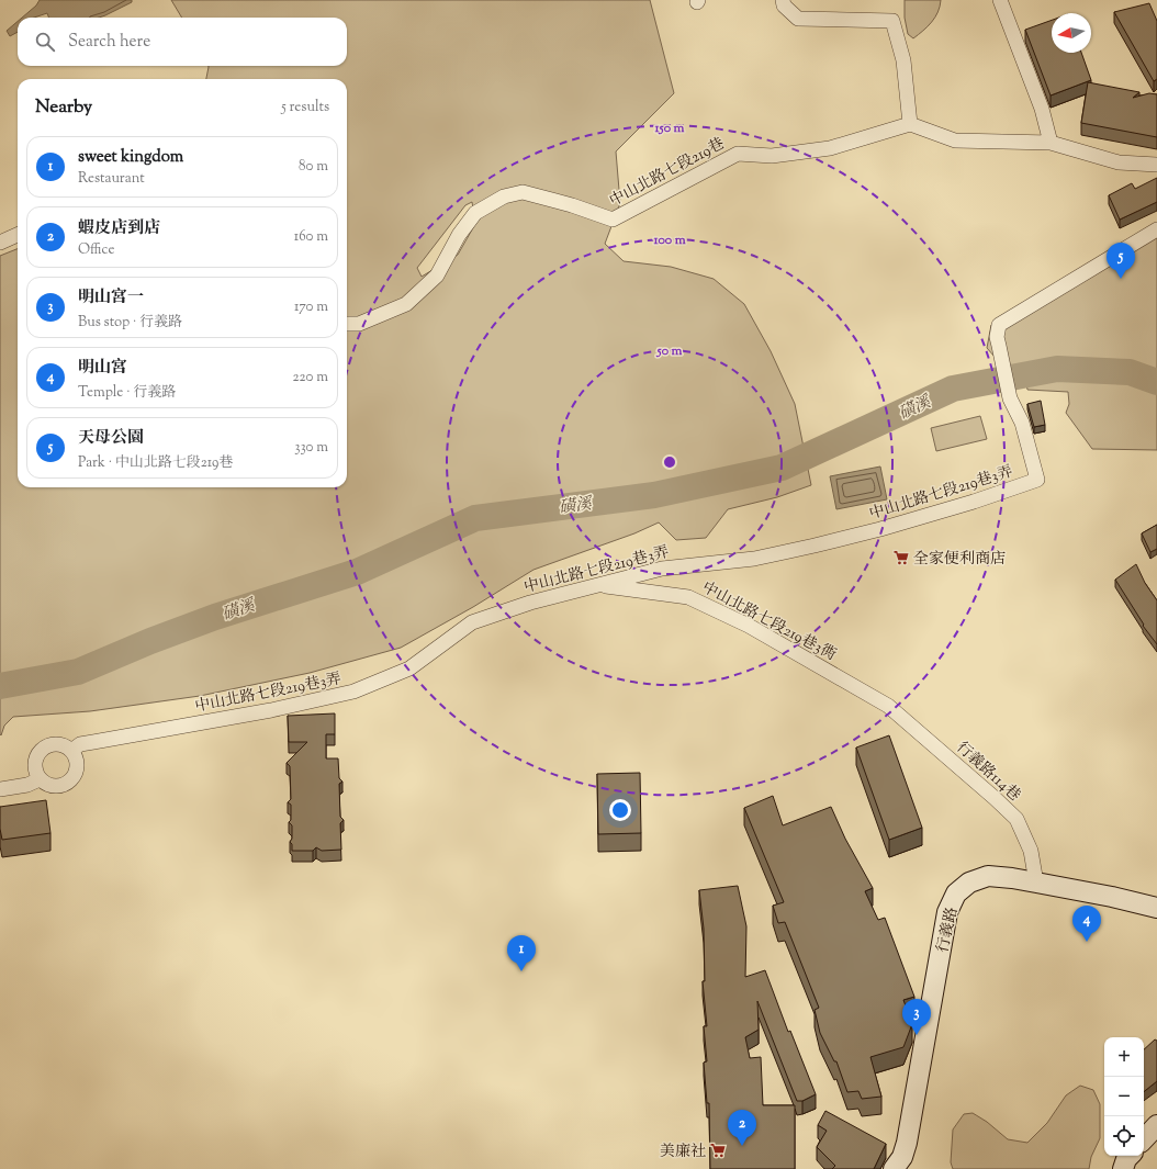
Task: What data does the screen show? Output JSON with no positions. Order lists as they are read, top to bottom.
{
  "streets": {
    "street": [
      "中山北路七段219巷",
      "中山北路七段219巷3弄",
      "中山北路七段219巷3衖",
      "行義路114巷",
      "行義路"
    ]
  },
  "crossings": [
    ["中山北路七段219巷3弄", "中山北路七段219巷3衖"],
    ["中山北路七段219巷3衖", "行義路114巷"],
    ["行義路114巷", "行義路"]
  ],
  "water": ["磺溪"],
  "places": {
    "supermarket": ["全家便利商店", "美廉社"]
  },
  "north": "left",
  "page": {
    "search": "Search here",
    "heading": ["Nearby", "5 results"],
    "list": [
      {
        "mark": "1",
        "name": "sweet kingdom",
        "note": "Restaurant",
        "value": "80 m"
      },
      {
        "mark": "2",
        "name": "蝦皮店到店",
        "note": "Office",
        "value": "160 m"
      },
      {
        "mark": "3",
        "name": "明山宮一",
        "note": "Bus stop · 行義路",
        "value": "170 m"
      },
      {
        "mark": "4",
        "name": "明山宮",
        "note": "Temple · 行義路",
        "value": "220 m"
      },
      {
        "mark": "5",
        "name": "天母公園",
        "note": "Park · 中山北路七段219巷",
        "value": "330 m"
      }
    ],
    "pins": [
      "5",
      "4",
      "1",
      "3",
      "2"
    ],
    "map_buttons": ["+", "−"]
  },
  "rings": ["150 m", "100 m", "50 m"]
}
